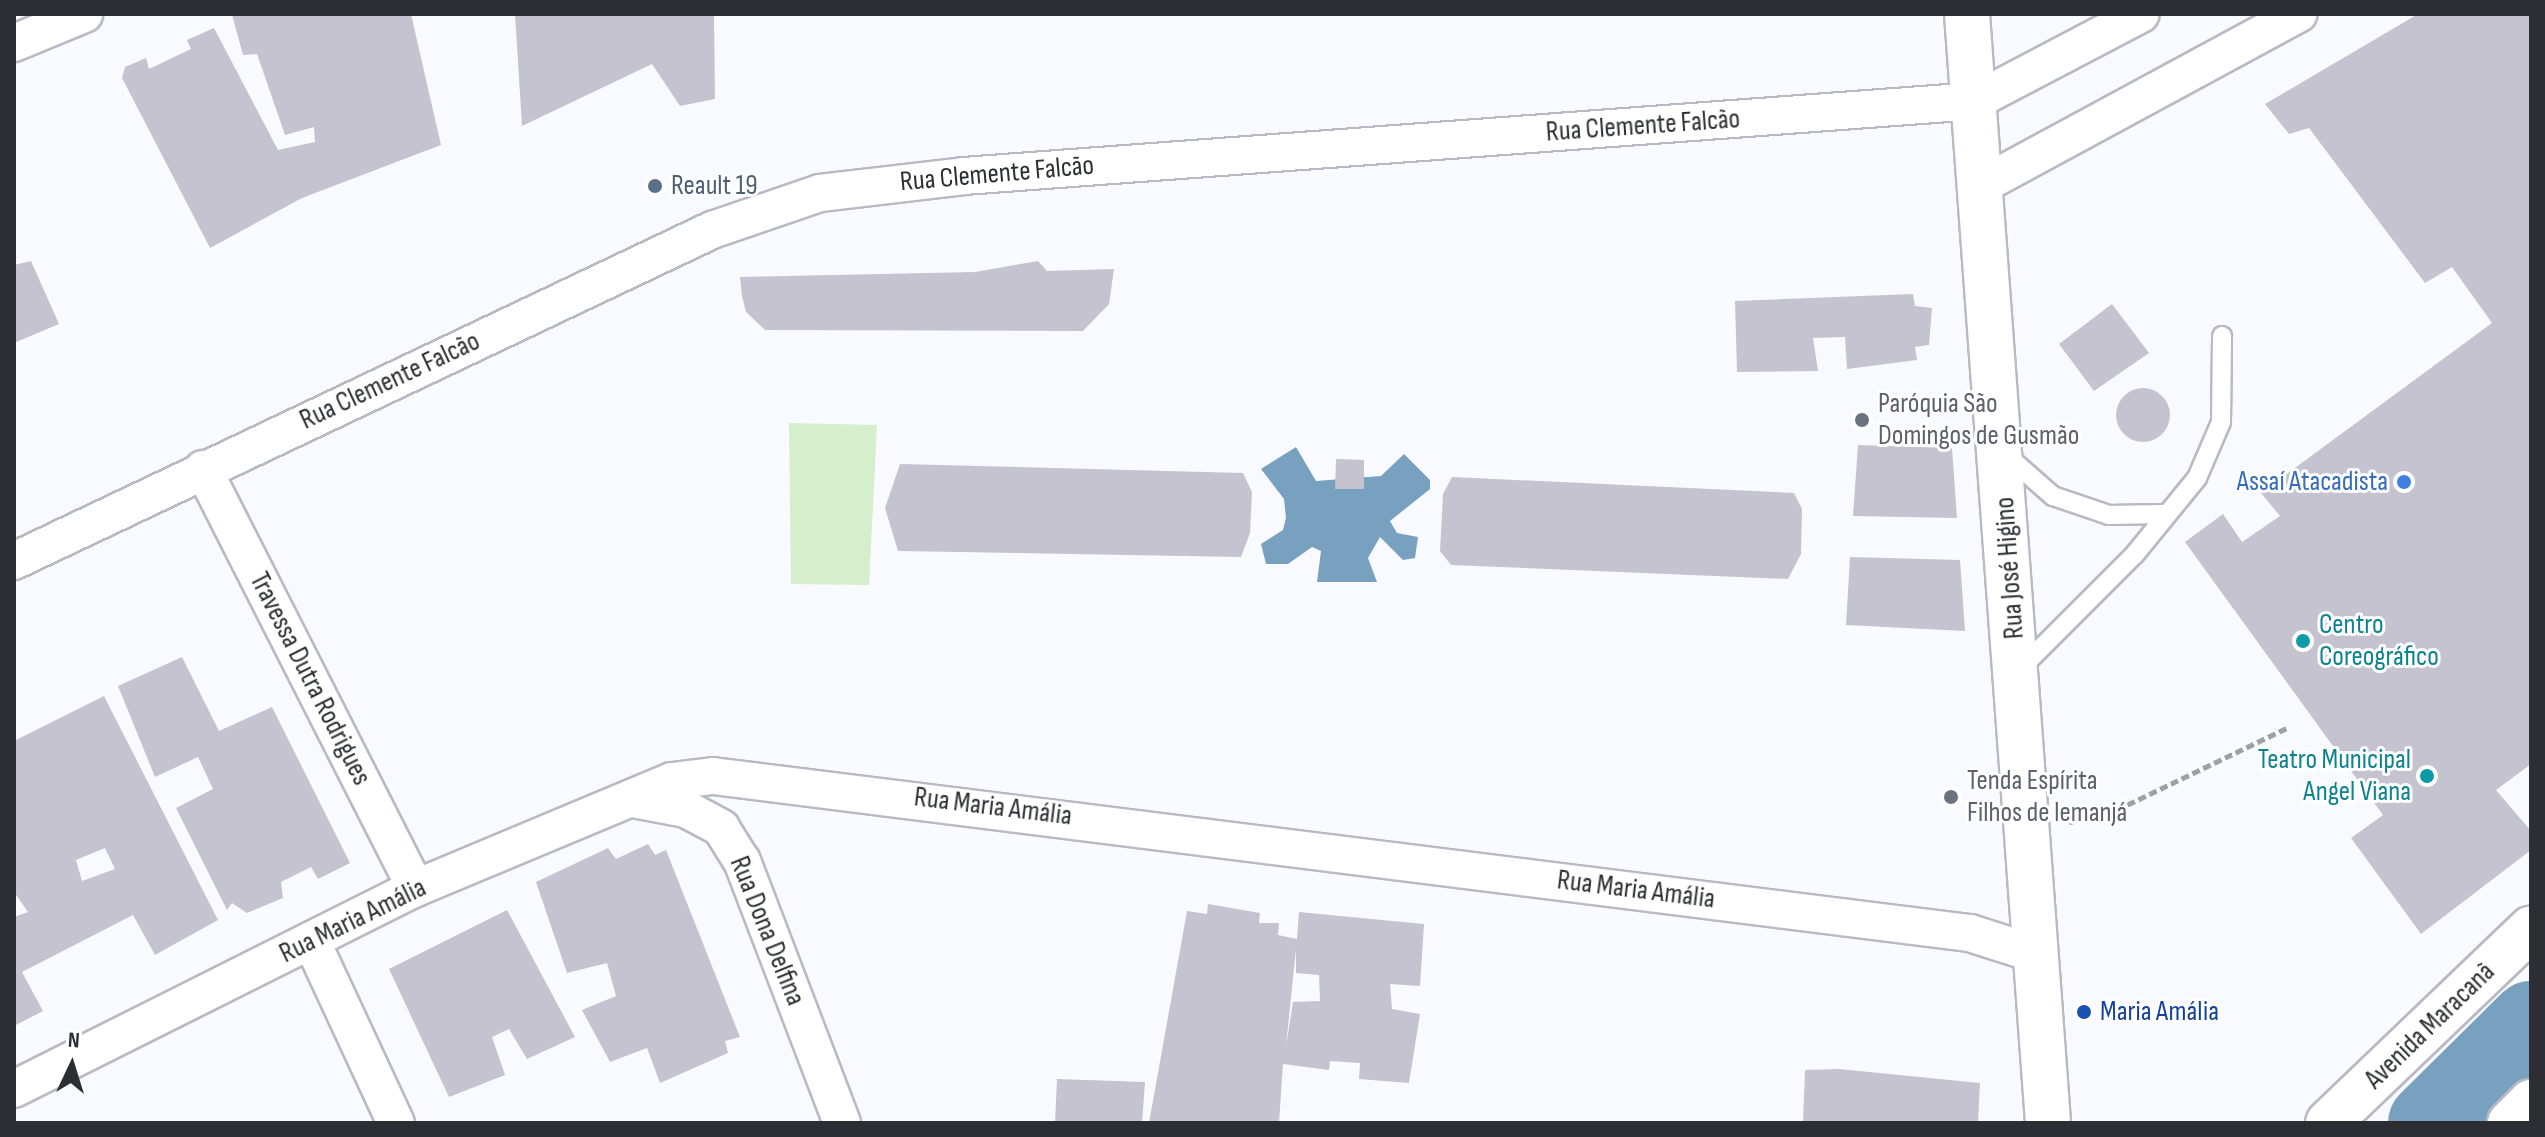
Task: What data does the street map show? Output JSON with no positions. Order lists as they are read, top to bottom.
{
  "streets": {
    "street": [
      "Rua Clemente Falcão",
      "Rua José Higino",
      "Travessa Dutra Rodrigues",
      "Rua Maria Amália",
      "Rua Dona Delfina",
      "Avenida Maracanã"
    ]
  },
  "crossings": [
    ["Rua Clemente Falcão", "Rua José Higino"],
    ["Rua Clemente Falcão", "Travessa Dutra Rodrigues"],
    ["Rua José Higino", "Rua Maria Amália"],
    ["Travessa Dutra Rodrigues", "Rua Maria Amália"],
    ["Rua Maria Amália", "Rua Dona Delfina"]
  ],
  "places": [
    "Reault 19",
    "Paróquia São Domingos de Gusmão",
    "Assaí Atacadista",
    "Centro Coreográfico",
    "Teatro Municipal Angel Viana",
    "Tenda Espírita Filhos de Iemanjá",
    "Maria Amália"
  ],
  "north": "top"
}
